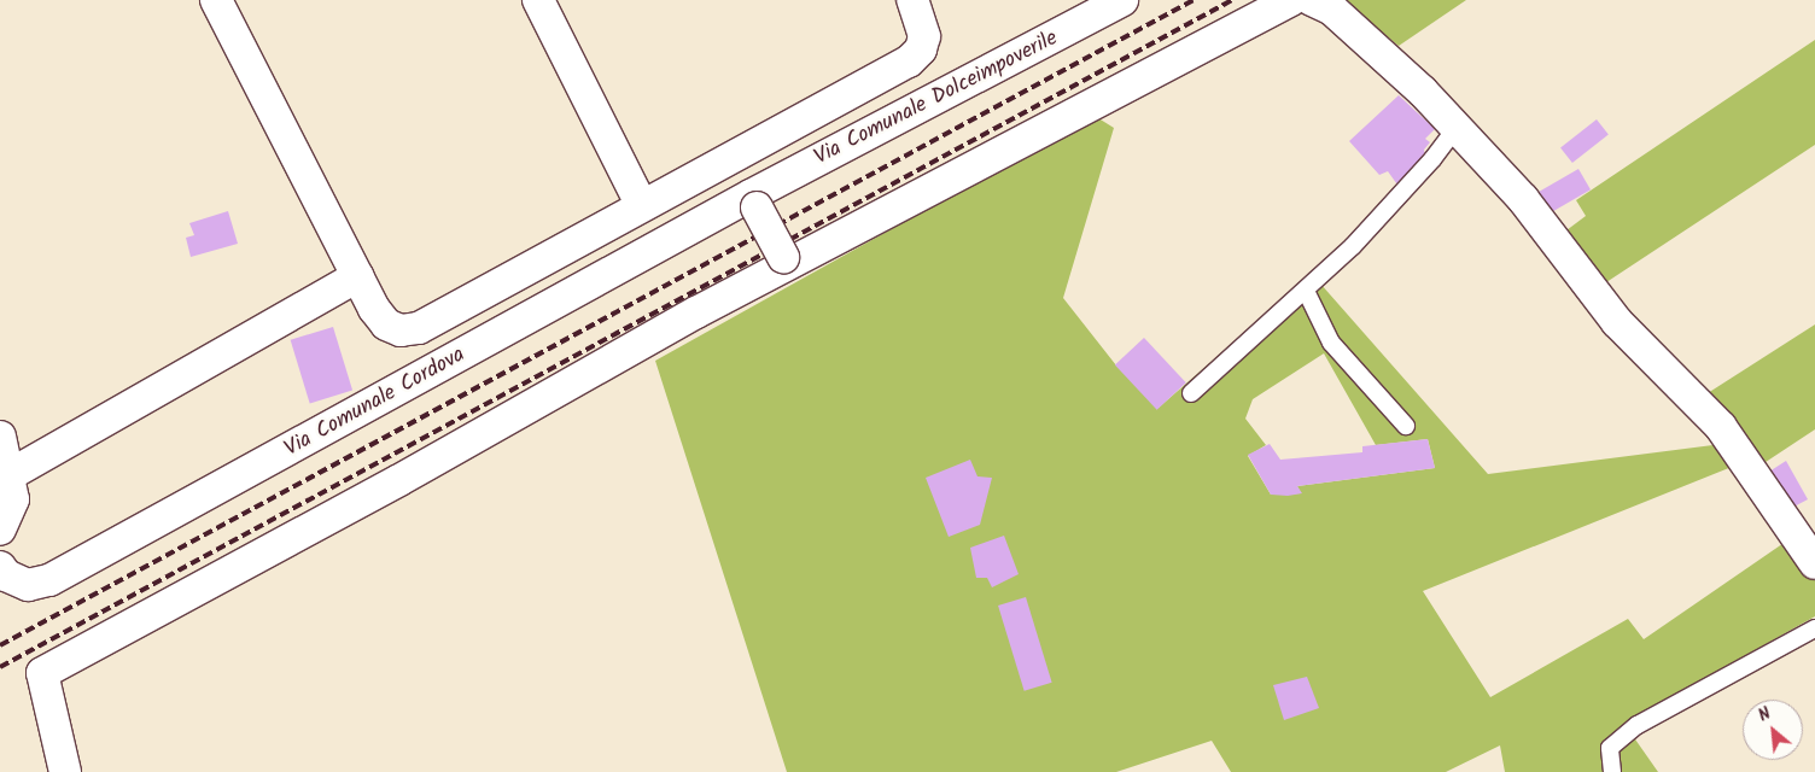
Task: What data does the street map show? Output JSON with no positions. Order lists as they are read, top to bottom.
{
  "streets": {
    "street": ["Via Comunale Dolceimpoverile", "Via Comunale Cordova"]
  },
  "crossings": [
    ["Via Comunale Dolceimpoverile", "Via Comunale Cordova"]
  ],
  "north": "top left"
}
